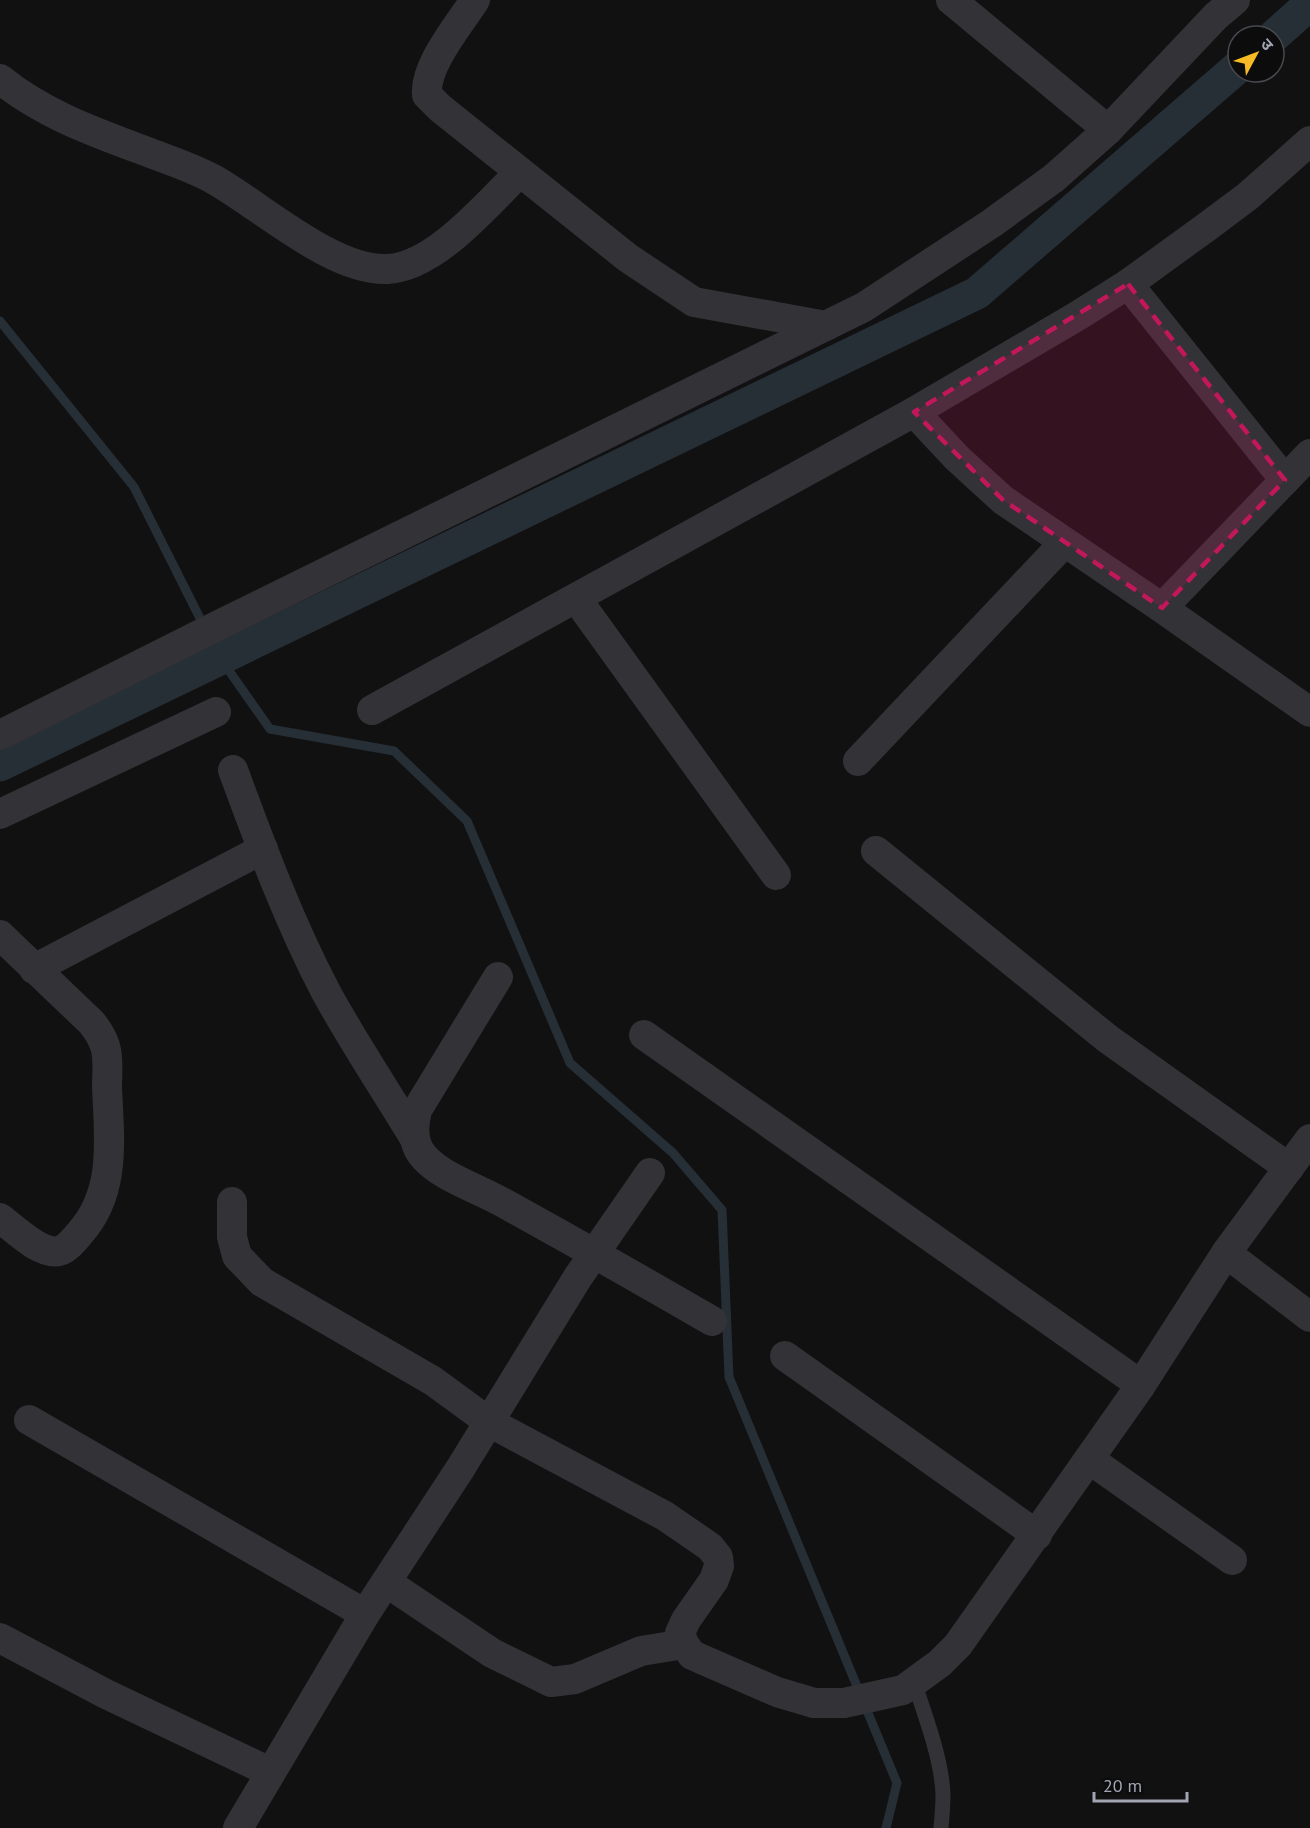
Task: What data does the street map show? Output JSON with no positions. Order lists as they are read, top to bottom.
{
  "scale_bar": "20 m",
  "north": "top right"
}
